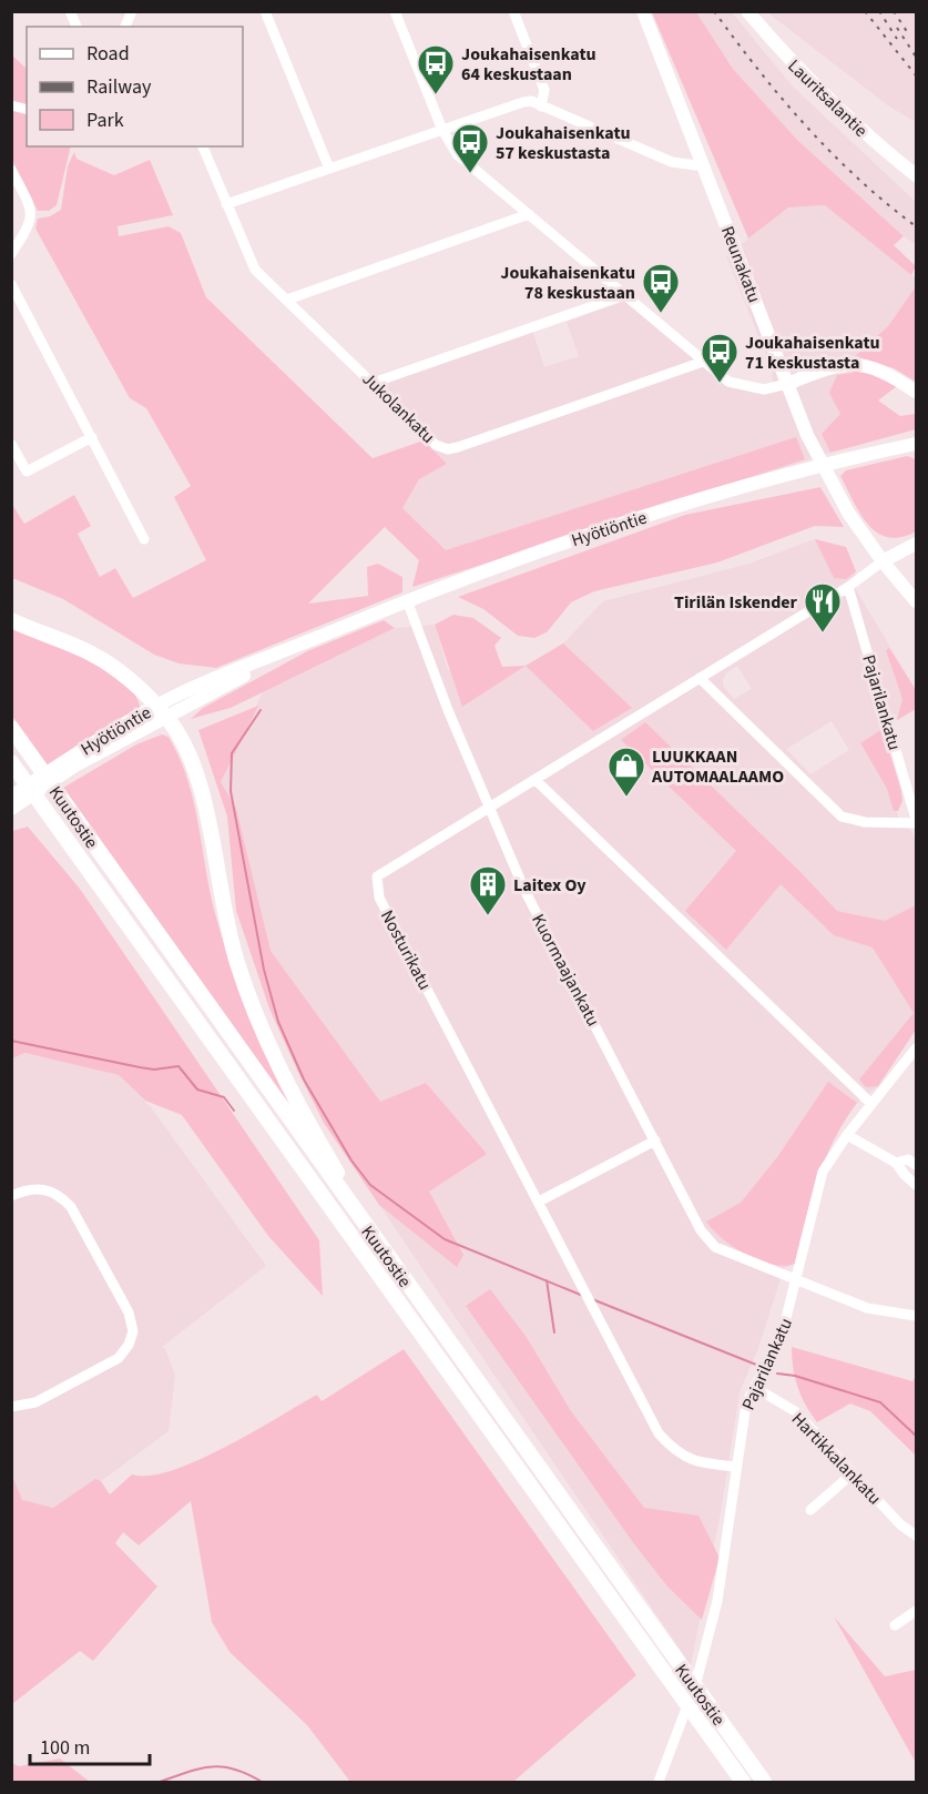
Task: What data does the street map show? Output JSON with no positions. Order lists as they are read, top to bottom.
{
  "streets": {
    "highway": ["Kuutostie"],
    "main road": ["Lauritsalantie", "Reunakatu", "Hyötiöntie"],
    "street": [
      "Jukolankatu",
      "Pajarilankatu",
      "Nosturikatu",
      "Kuormaajankatu",
      "Hartikkalankatu"
    ]
  },
  "crossings": [
    ["Reunakatu", "Nosturikatu"],
    ["Hyötiöntie", "Kuormaajankatu"],
    ["Pajarilankatu", "Nosturikatu"],
    ["Pajarilankatu", "Kuormaajankatu"],
    ["Pajarilankatu", "Hartikkalankatu"],
    ["Nosturikatu", "Kuormaajankatu"]
  ],
  "places": {
    "bus stop": [
      "Joukahaisenkatu 64 keskustaan",
      "Joukahaisenkatu 57 keskustasta",
      "Joukahaisenkatu 78 keskustaan",
      "Joukahaisenkatu 71 keskustasta"
    ],
    "restaurant": ["Tirilän Iskender"],
    "shop": ["LUUKKAAN AUTOMAALAAMO"],
    "building": ["Laitex Oy"]
  },
  "legend": ["Road", "Railway", "Park"],
  "scale_bar": "100 m"
}
